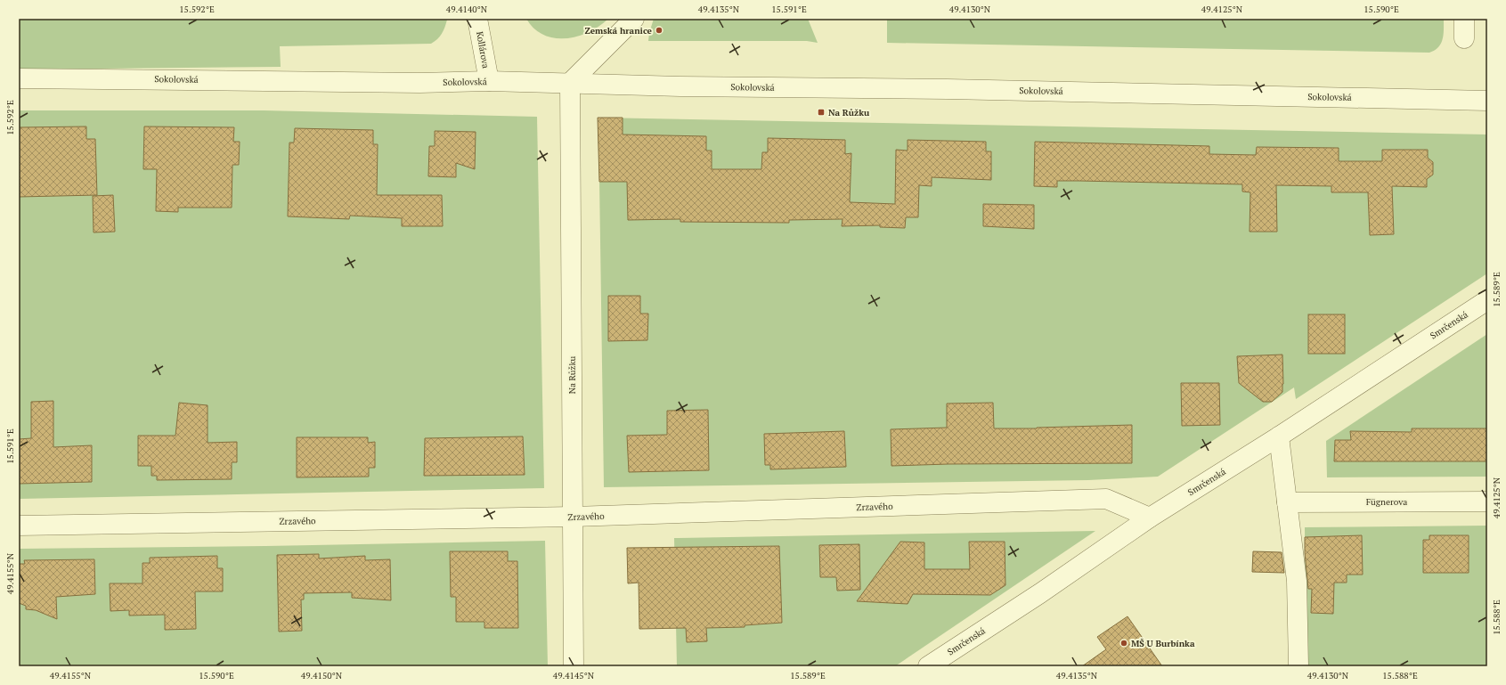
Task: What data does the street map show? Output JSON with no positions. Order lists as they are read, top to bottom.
{
  "streets": {
    "street": [
      "Kollárova",
      "Sokolovská",
      "Smrčenská",
      "Na Růžku",
      "Fügnerova",
      "Zrzavého"
    ]
  },
  "crossings": [
    ["Kollárova", "Sokolovská"],
    ["Sokolovská", "Na Růžku"],
    ["Smrčenská", "Zrzavého"],
    ["Na Růžku", "Zrzavého"]
  ],
  "places": {
    "other": ["Zemská hranice", "MŠ U Burbínka"],
    "transit": ["Na Růžku"]
  },
  "coordinates": [
    "15.592°E",
    "49.4140°N",
    "49.4135°N",
    "15.591°E",
    "49.4130°N",
    "49.4125°N",
    "15.590°E",
    "15.589°E",
    "49.4155°N",
    "15.588°E",
    "49.4150°N",
    "49.4145°N"
  ]
}
